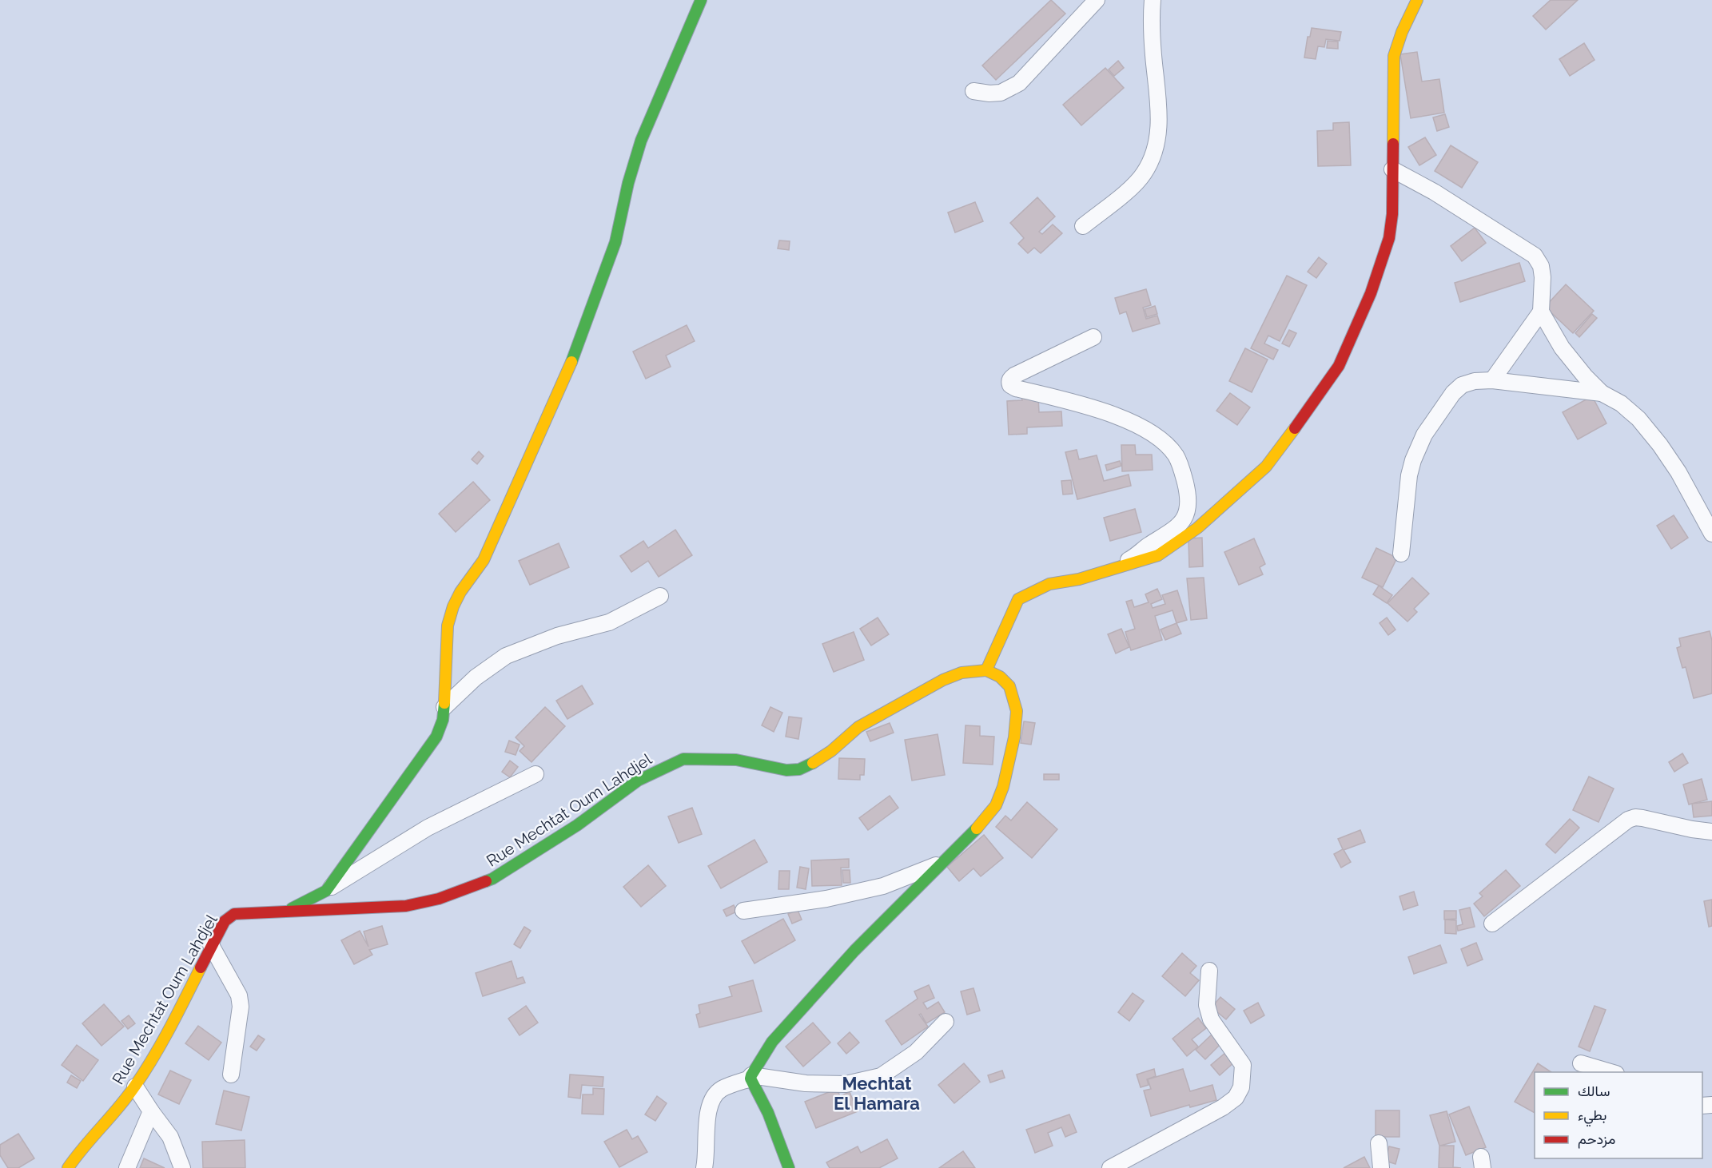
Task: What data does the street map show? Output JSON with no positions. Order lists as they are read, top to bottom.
{
  "streets": {
    "street": ["Rue Mechtat Oum Lahdjel"]
  },
  "districts": ["Mechtat El Hamara"],
  "legend": ["سالك", "بطيء", "مزدحم"]
}
